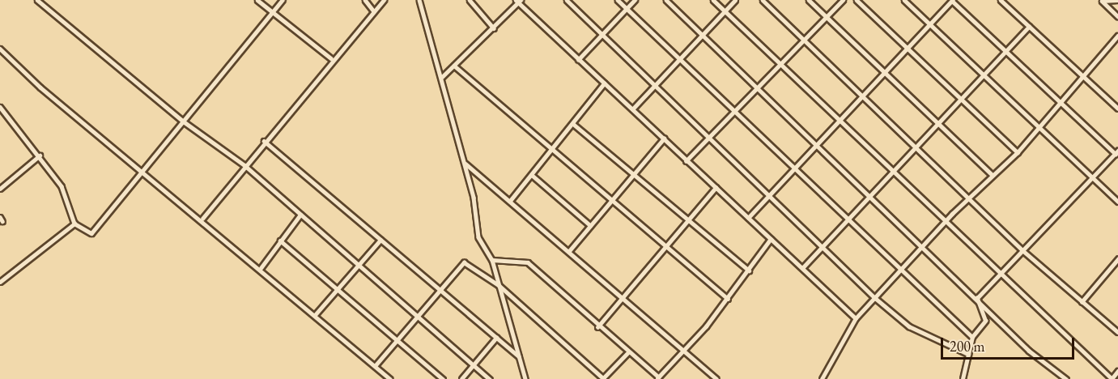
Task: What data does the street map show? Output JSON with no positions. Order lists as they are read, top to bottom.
{
  "scale_bar": "200 m"
}
